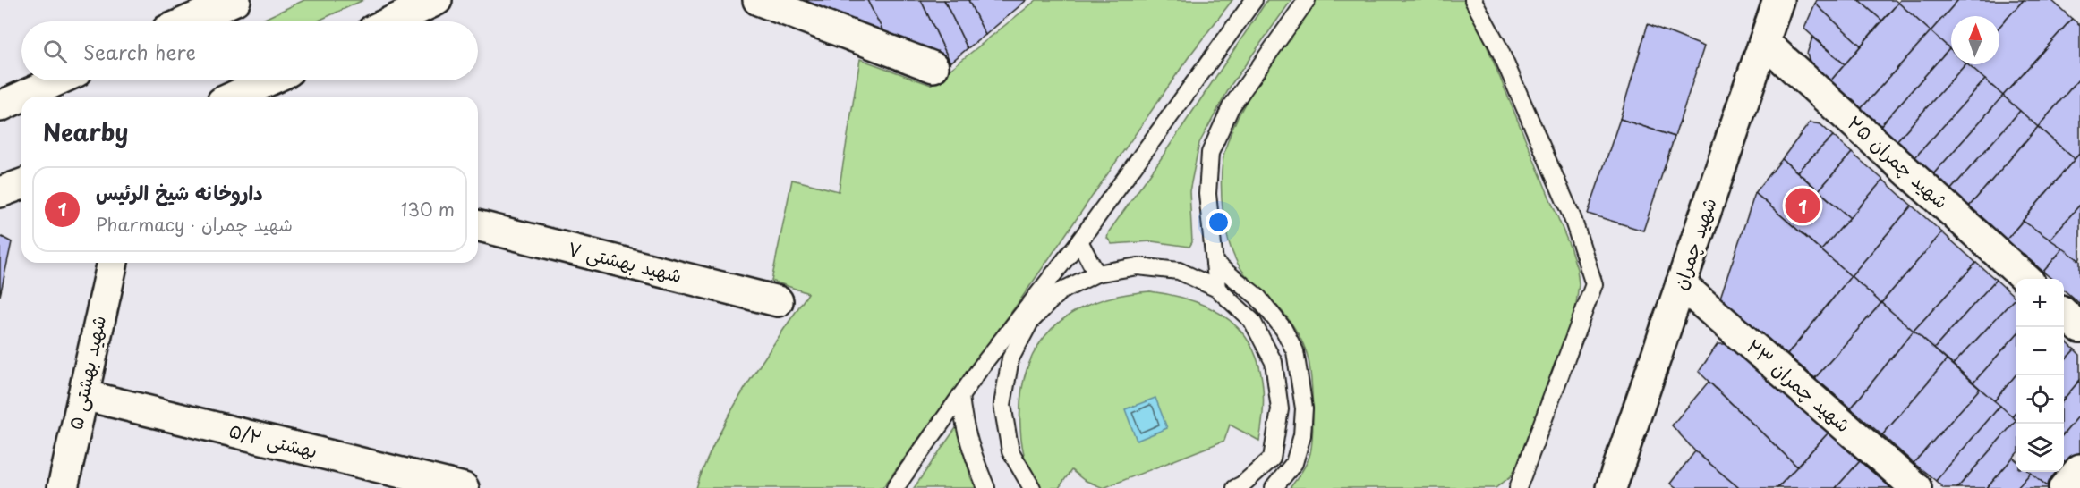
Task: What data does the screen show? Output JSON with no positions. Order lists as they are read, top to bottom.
{
  "streets": {
    "street": [
      "شهید چمران ۲۵",
      "شهید چمران",
      "شهید بهشتی ۷",
      "شهید بهشتی ۵",
      "شهید چمران ۲۳",
      "بهشتی ۵/۲"
    ]
  },
  "crossings": [
    ["شهید چمران ۲۵", "شهید چمران"],
    ["شهید چمران", "شهید چمران ۲۳"],
    ["شهید بهشتی ۵", "بهشتی ۵/۲"]
  ],
  "north": "top",
  "page": {
    "search": "Search here",
    "heading": "Nearby",
    "list": [
      {
        "mark": "1",
        "name": "داروخانه شیخ الرئیس",
        "note": "Pharmacy · شهید چمران",
        "value": "130 m"
      }
    ],
    "pins": "1",
    "map_buttons": ["+", "−"]
  }
}
